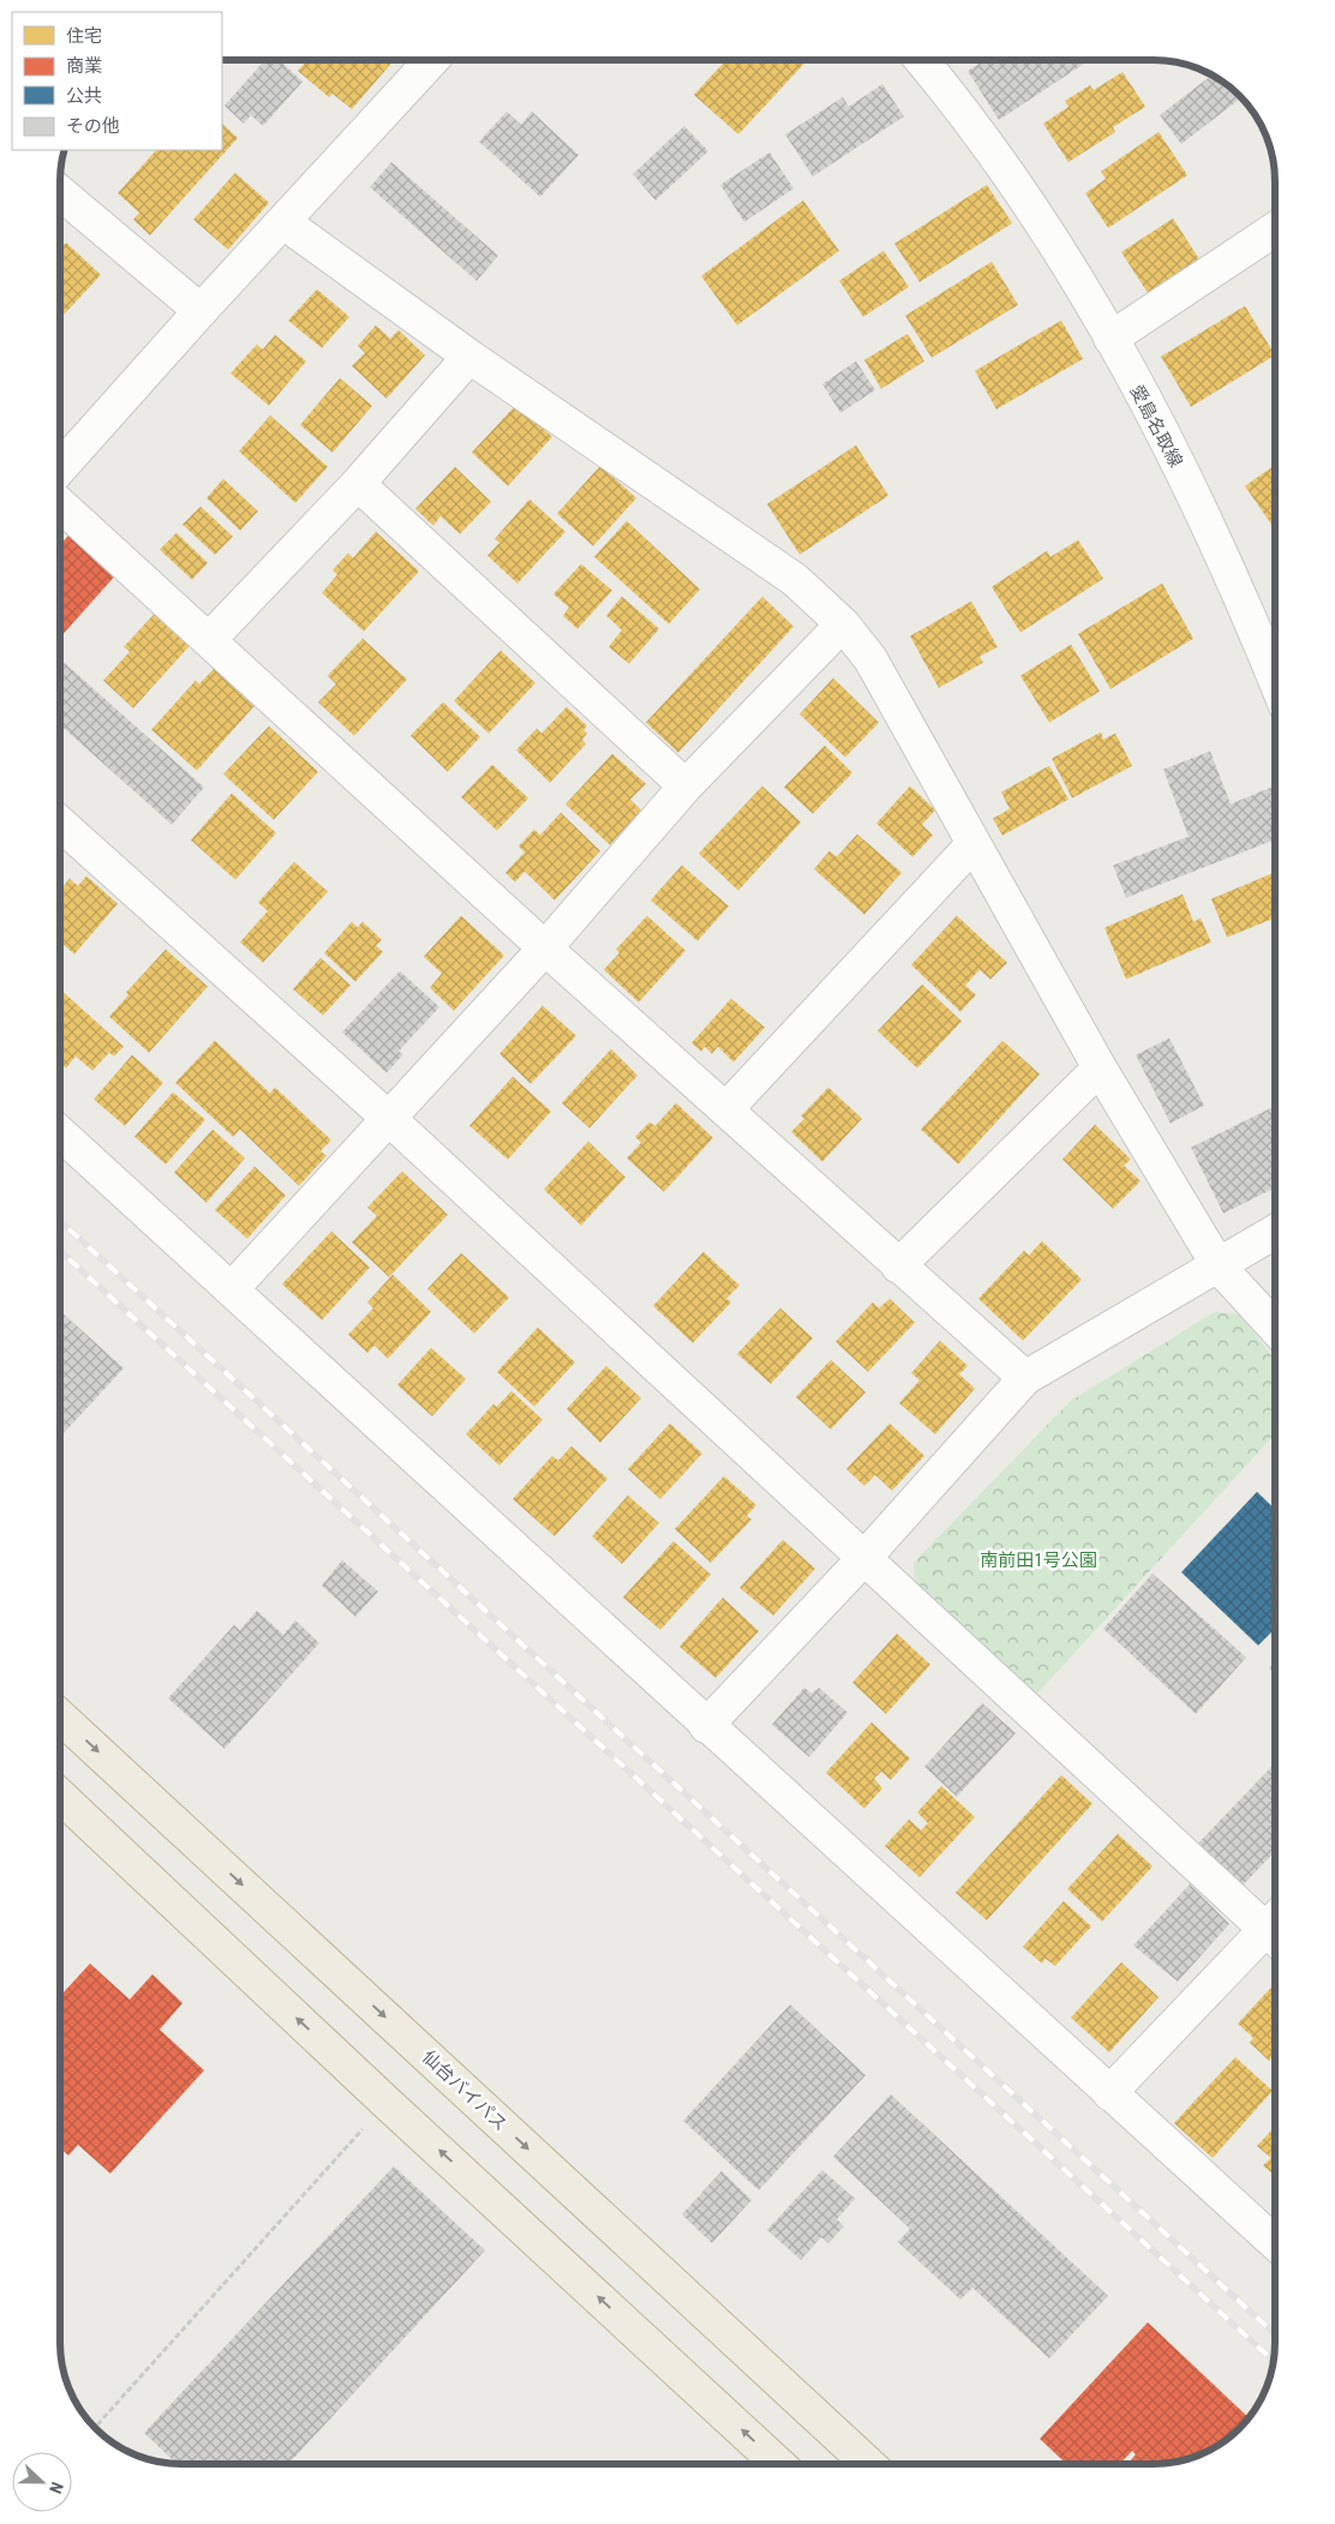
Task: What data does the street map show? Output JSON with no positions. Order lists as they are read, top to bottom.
{
  "streets": {
    "highway": ["仙台バイパス"],
    "street": ["愛島名取線"]
  },
  "parks": ["南前田1号公園"],
  "legend": [
    "住宅",
    "商業",
    "公共",
    "その他"
  ],
  "north": "right"
}
